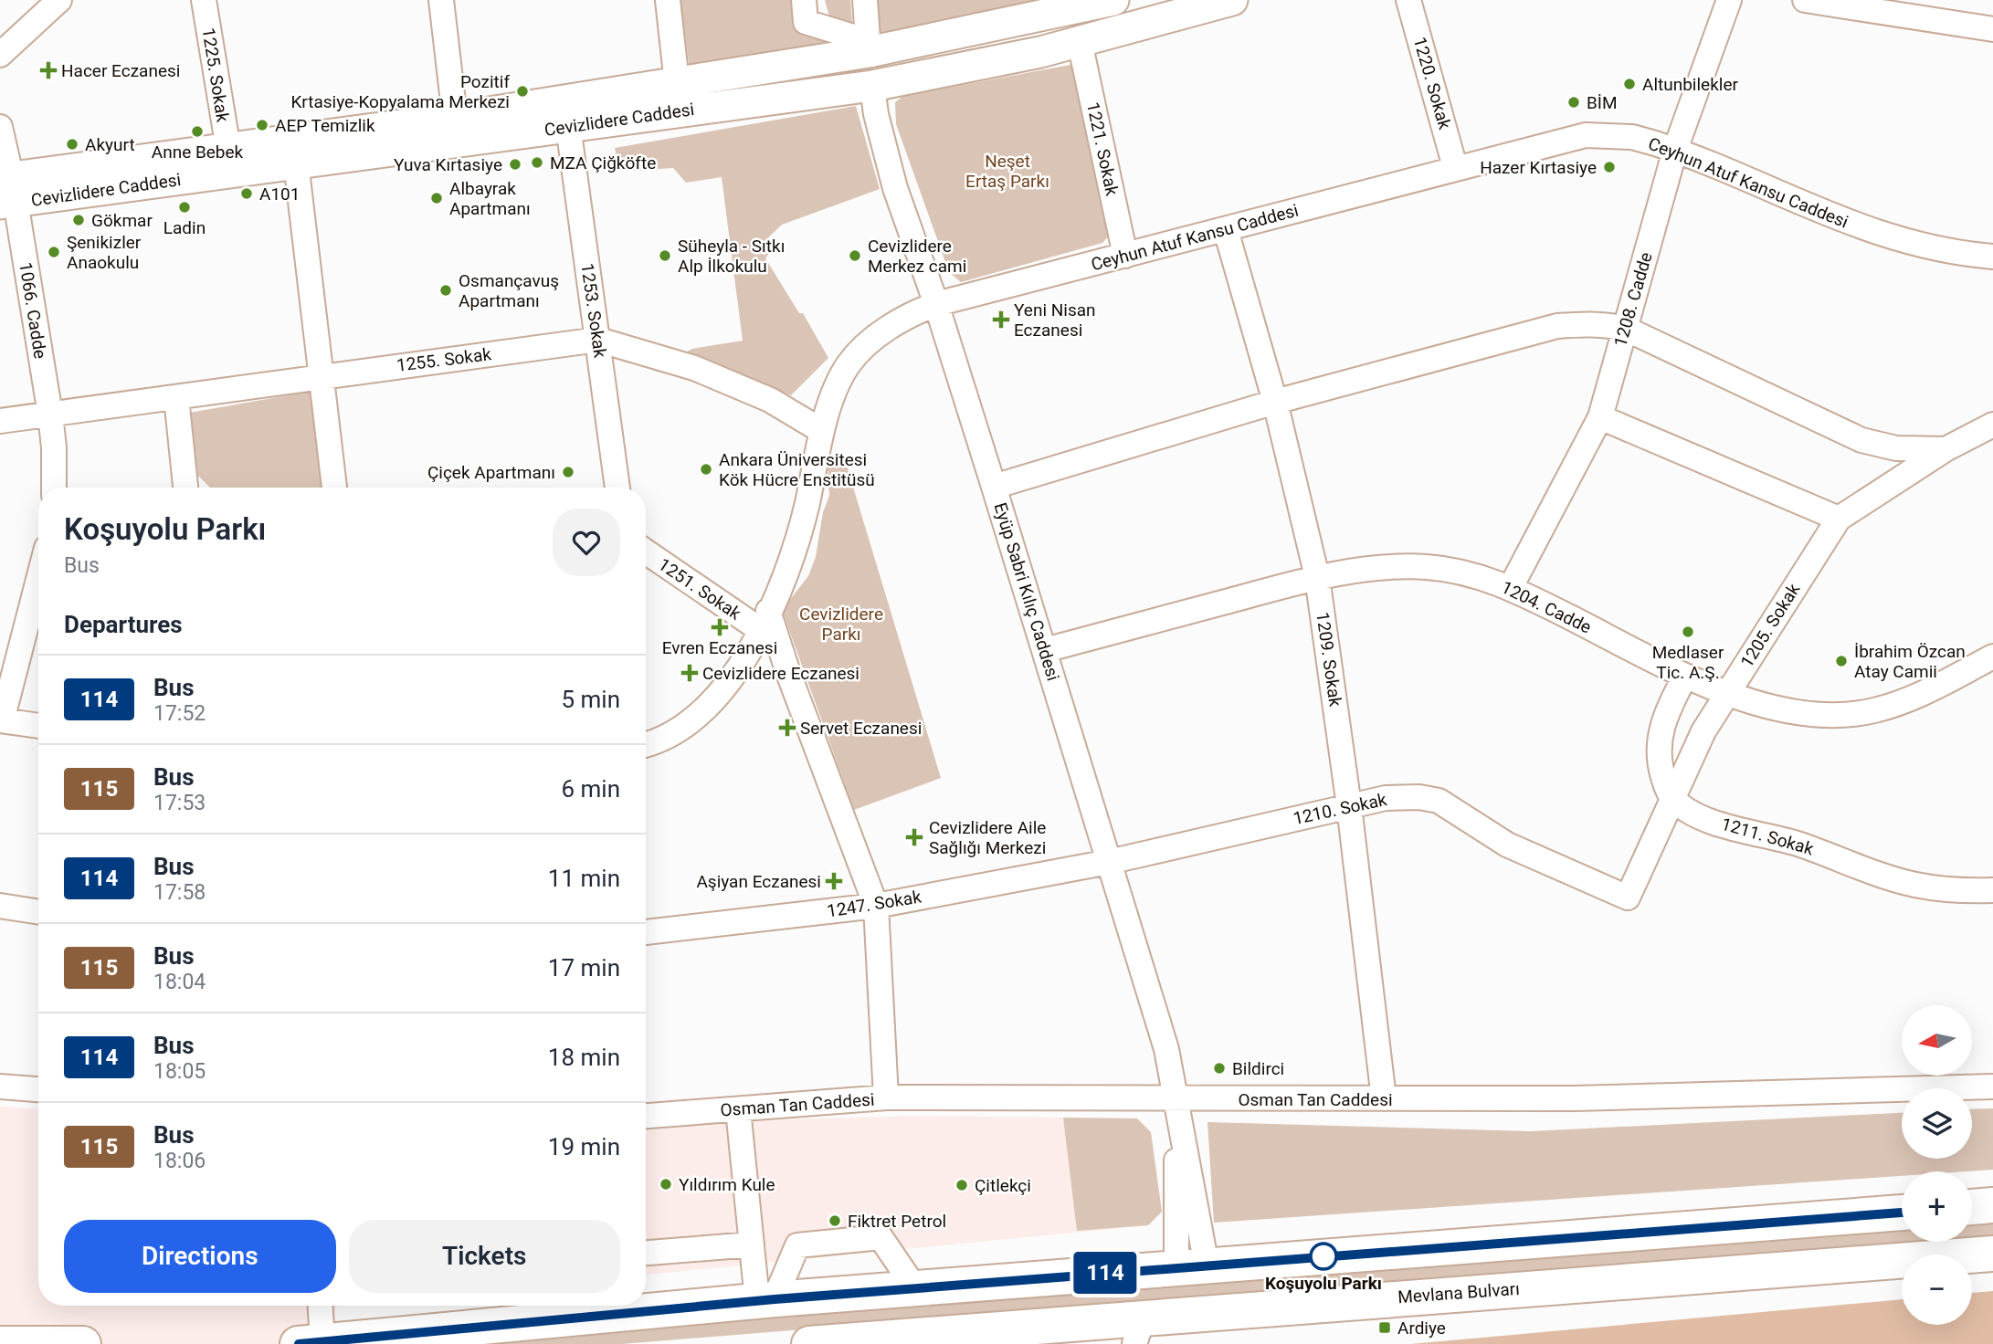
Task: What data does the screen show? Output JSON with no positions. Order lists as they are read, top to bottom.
{
  "streets": {
    "highway": ["Mevlana Bulvarı"],
    "main road": ["Cevizlidere Caddesi"],
    "street": [
      "1225. Sokak",
      "1220. Sokak",
      "1221. Sokak",
      "Ceyhun Atuf Kansu Caddesi",
      "1208. Cadde",
      "1066. Cadde",
      "1253. Sokak",
      "1255. Sokak",
      "1251. Sokak",
      "Eyüp Sabri Kılıç Caddesi",
      "1204. Cadde",
      "1205. Sokak",
      "1209. Sokak",
      "1210. Sokak",
      "1211. Sokak",
      "1247. Sokak",
      "Osman Tan Caddesi"
    ]
  },
  "crossings": [
    ["1225. Sokak", "Cevizlidere Caddesi"],
    ["1220. Sokak", "Ceyhun Atuf Kansu Caddesi"],
    ["Cevizlidere Caddesi", "1221. Sokak"],
    ["Cevizlidere Caddesi", "1066. Cadde"],
    ["Cevizlidere Caddesi", "1253. Sokak"],
    ["Cevizlidere Caddesi", "Eyüp Sabri Kılıç Caddesi"],
    ["1221. Sokak", "Ceyhun Atuf Kansu Caddesi"],
    ["Ceyhun Atuf Kansu Caddesi", "1208. Cadde"],
    ["Ceyhun Atuf Kansu Caddesi", "1255. Sokak"],
    ["Ceyhun Atuf Kansu Caddesi", "1251. Sokak"],
    ["Ceyhun Atuf Kansu Caddesi", "Eyüp Sabri Kılıç Caddesi"],
    ["Ceyhun Atuf Kansu Caddesi", "1209. Sokak"],
    ["1208. Cadde", "1204. Cadde"],
    ["1066. Cadde", "1255. Sokak"],
    ["1253. Sokak", "1255. Sokak"],
    ["Eyüp Sabri Kılıç Caddesi", "1204. Cadde"],
    ["Eyüp Sabri Kılıç Caddesi", "1210. Sokak"],
    ["Eyüp Sabri Kılıç Caddesi", "1247. Sokak"],
    ["Eyüp Sabri Kılıç Caddesi", "Osman Tan Caddesi"],
    ["1204. Cadde", "1205. Sokak"],
    ["1204. Cadde", "1209. Sokak"],
    ["1205. Sokak", "1210. Sokak"],
    ["1205. Sokak", "1211. Sokak"],
    ["1209. Sokak", "1210. Sokak"],
    ["1209. Sokak", "Osman Tan Caddesi"],
    ["1210. Sokak", "1247. Sokak"]
  ],
  "parks": ["Neşet Ertaş Parkı", "Cevizlidere Parkı"],
  "places": {
    "health": [
      "Hacer Eczanesi",
      "Yeni Nisan Eczanesi",
      "Evren Eczanesi",
      "Cevizlidere Eczanesi",
      "Servet Eczanesi",
      "Cevizlidere Aile Sağlığı Merkezi",
      "Aşiyan Eczanesi"
    ],
    "other": [
      "Altunbilekler",
      "Pozitif Krtasiye-Kopyalama Merkezi",
      "BİM",
      "AEP Temizlik",
      "Anne Bebek",
      "Akyurt",
      "MZA Çiğköfte",
      "Yuva Kırtasiye",
      "Hazer Kırtasiye",
      "A101",
      "Albayrak Apartmanı",
      "Ladin",
      "Gökmar",
      "Şenikizler Anaokulu",
      "Süheyla - Sıtkı Alp İlkokulu",
      "Cevizlidere Merkez cami",
      "Osmançavuş Apartmanı",
      "Ankara Üniversitesi Kök Hücre Enstitüsü",
      "Çiçek Apartmanı",
      "Medlaser Tic. A.Ş.",
      "İbrahim Özcan Atay Camii",
      "Bildirci",
      "Yıldırım Kule",
      "Çitlekçi",
      "Fiktret Petrol",
      "Koşuyolu Parkı"
    ],
    "transit": ["Ardiye"]
  },
  "lines": ["bus line 114"],
  "north": "left",
  "page": {
    "on_map": "114",
    "heading": [
      ["Koşuyolu Parkı", "Bus"],
      "Departures"
    ],
    "list": [
      {
        "mark": "114",
        "name": "Bus",
        "note": "17:52",
        "value": "5 min"
      },
      {
        "mark": "115",
        "name": "Bus",
        "note": "17:53",
        "value": "6 min"
      },
      {
        "mark": "114",
        "name": "Bus",
        "note": "17:58",
        "value": "11 min"
      },
      {
        "mark": "115",
        "name": "Bus",
        "note": "18:04",
        "value": "17 min"
      },
      {
        "mark": "114",
        "name": "Bus",
        "note": "18:05",
        "value": "18 min"
      },
      {
        "mark": "115",
        "name": "Bus",
        "note": "18:06",
        "value": "19 min"
      }
    ],
    "map_buttons": ["+", "−"],
    "buttons": ["Directions", "Tickets"]
  }
}
